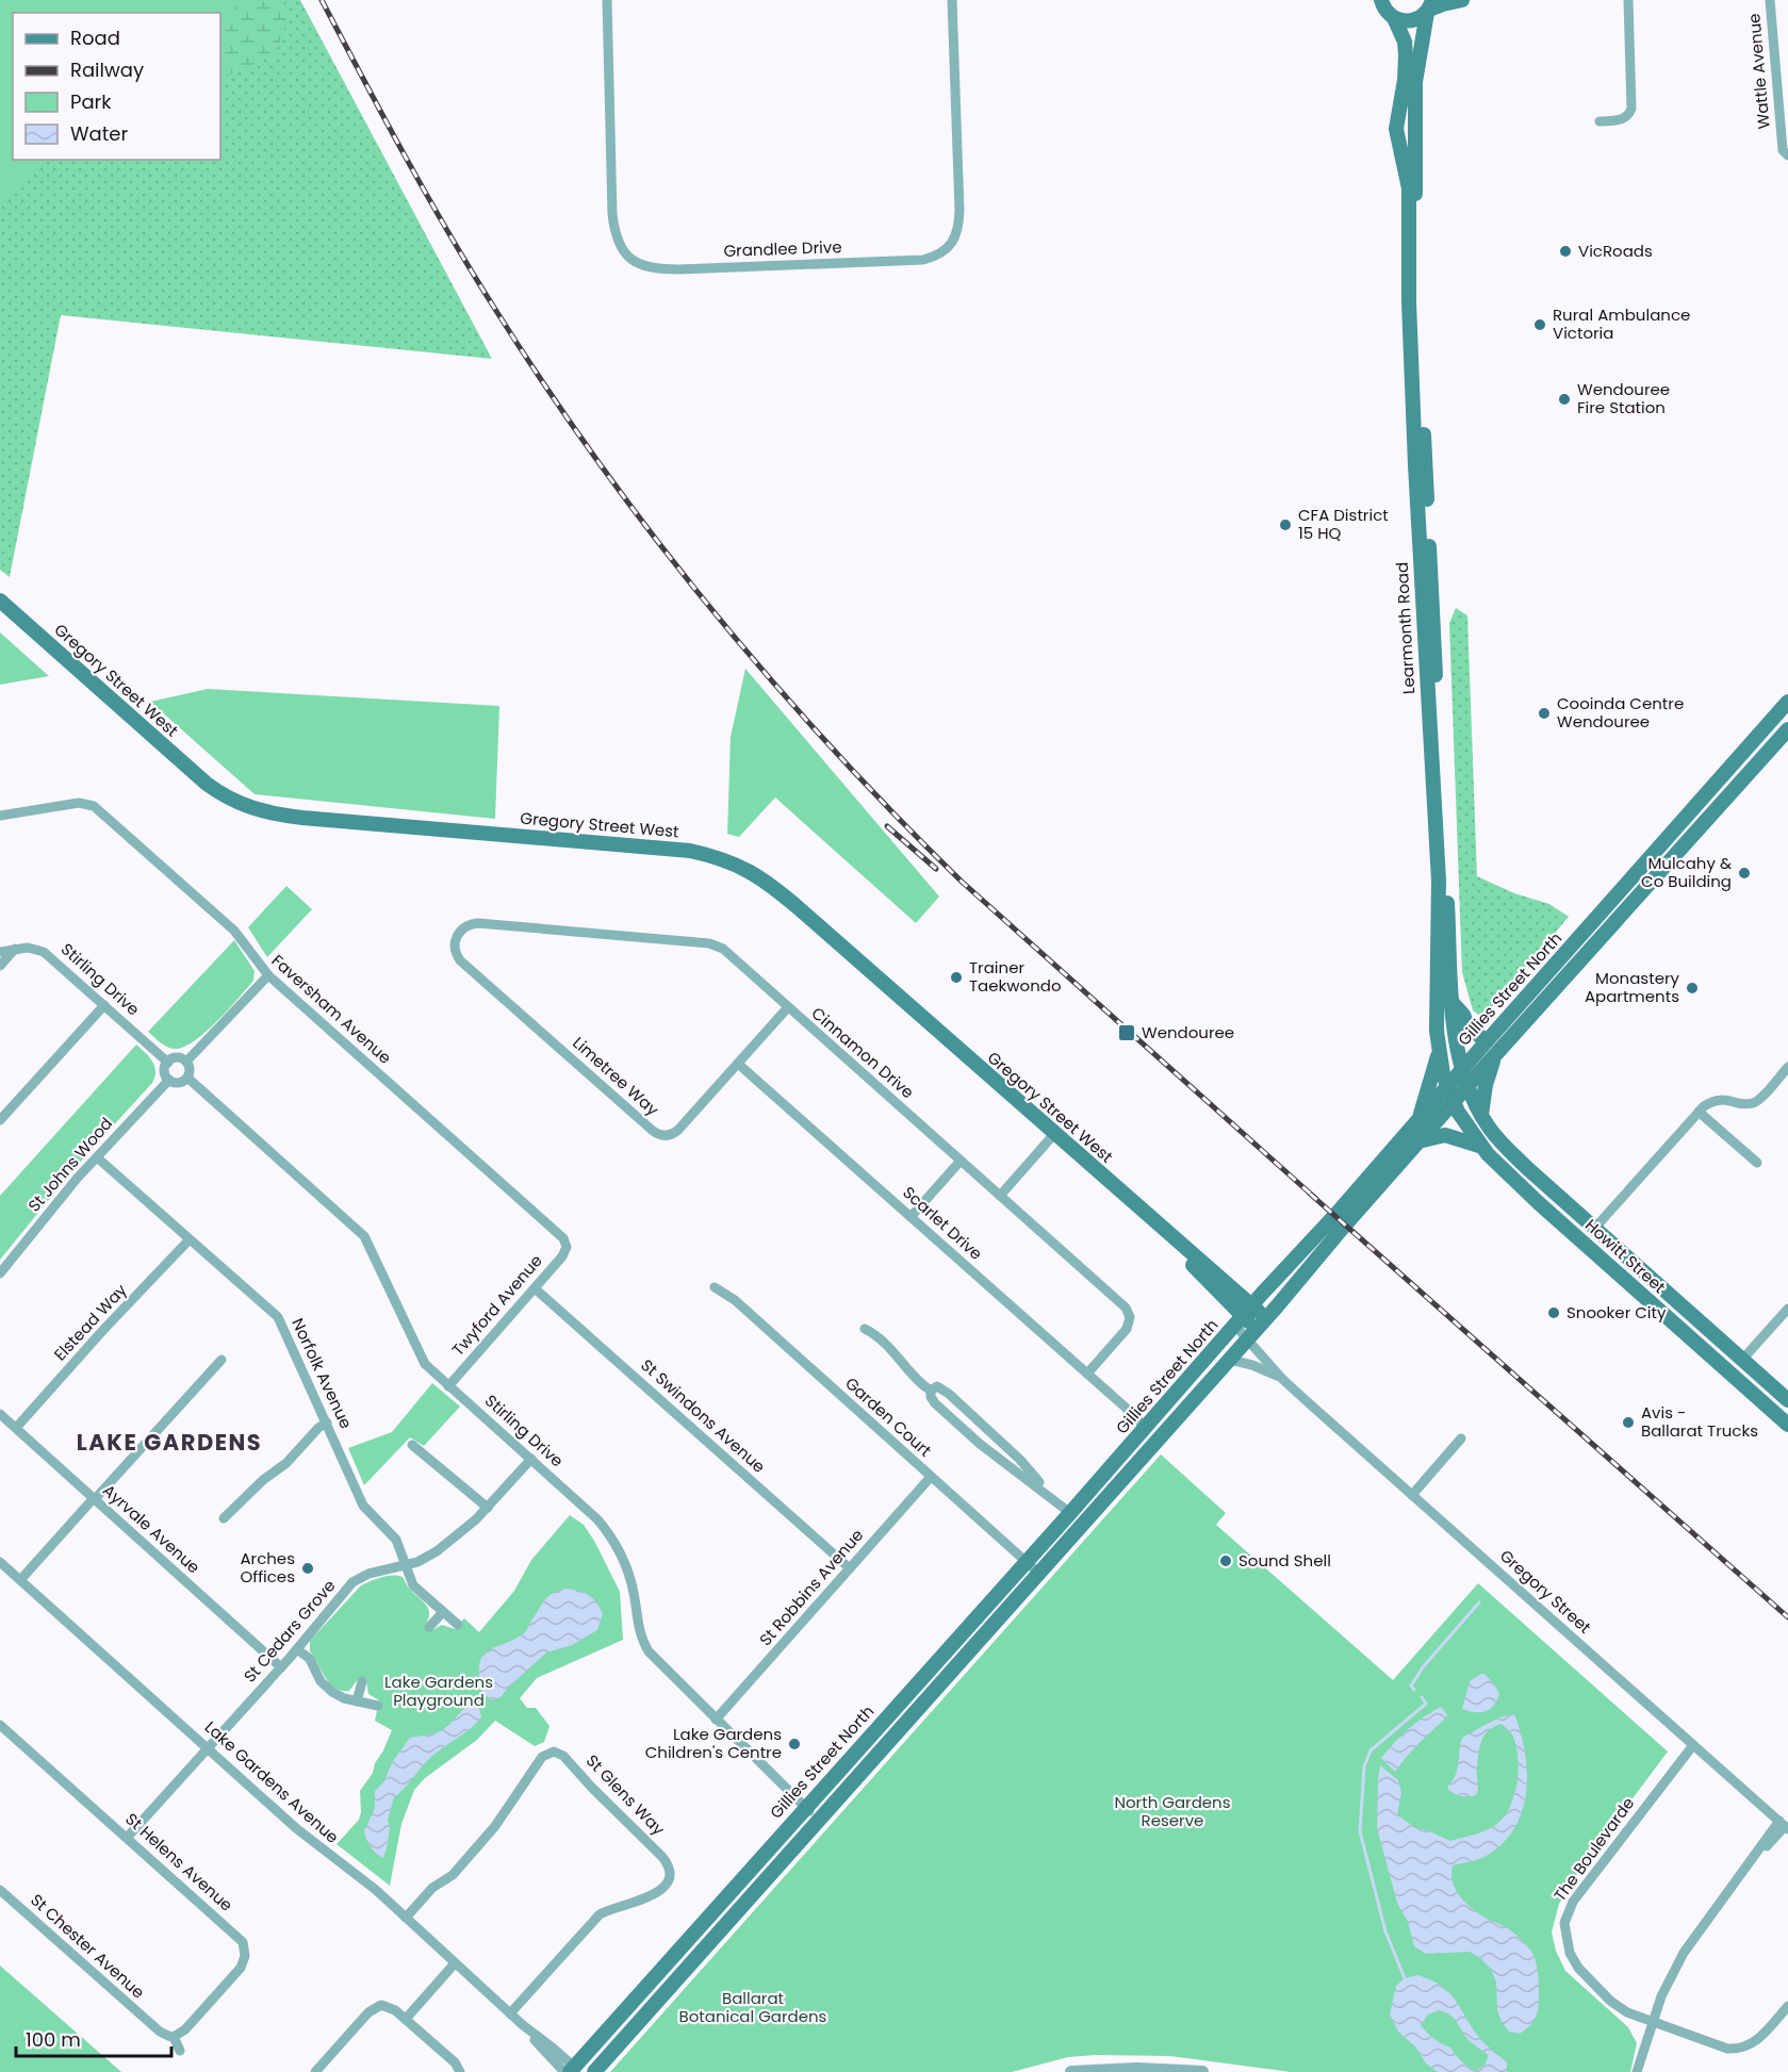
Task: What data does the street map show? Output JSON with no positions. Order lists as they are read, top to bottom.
{
  "streets": {
    "main road": [
      "Learmonth Road",
      "Gregory Street West",
      "Gillies Street North",
      "Howitt Street"
    ],
    "street": [
      "Wattle Avenue",
      "Grandlee Drive",
      "Stirling Drive",
      "Faversham Avenue",
      "Cinnamon Drive",
      "Limetree Way",
      "St Johns Wood",
      "Scarlet Drive",
      "Twyford Avenue",
      "Elstead Way",
      "Norfolk Avenue",
      "St Swindons Avenue",
      "Garden Court",
      "Ayrvale Avenue",
      "St Robbins Avenue",
      "Gregory Street",
      "St Cedars Grove",
      "Lake Gardens Avenue",
      "St Glens Way",
      "The Boulevarde",
      "St Helens Avenue",
      "St Chester Avenue"
    ]
  },
  "crossings": [
    ["Learmonth Road", "Gillies Street North"],
    ["Learmonth Road", "Howitt Street"],
    ["Gregory Street West", "Gillies Street North"],
    ["Gregory Street West", "Gregory Street"],
    ["Stirling Drive", "Gillies Street North"],
    ["Stirling Drive", "St Johns Wood"],
    ["Stirling Drive", "Twyford Avenue"],
    ["Stirling Drive", "St Robbins Avenue"],
    ["Stirling Drive", "St Cedars Grove"],
    ["Gillies Street North", "Scarlet Drive"],
    ["Gillies Street North", "Howitt Street"],
    ["Gillies Street North", "Garden Court"],
    ["Gillies Street North", "Gregory Street"],
    ["Gillies Street North", "Lake Gardens Avenue"],
    ["Faversham Avenue", "Twyford Avenue"],
    ["Cinnamon Drive", "Limetree Way"],
    ["Cinnamon Drive", "Scarlet Drive"],
    ["Limetree Way", "Scarlet Drive"],
    ["St Johns Wood", "Norfolk Avenue"],
    ["Twyford Avenue", "St Swindons Avenue"],
    ["Elstead Way", "Norfolk Avenue"],
    ["Elstead Way", "Ayrvale Avenue"],
    ["Norfolk Avenue", "St Cedars Grove"],
    ["St Swindons Avenue", "St Robbins Avenue"],
    ["Garden Court", "St Robbins Avenue"],
    ["Ayrvale Avenue", "St Cedars Grove"],
    ["Gregory Street", "The Boulevarde"],
    ["St Cedars Grove", "Lake Gardens Avenue"],
    ["St Cedars Grove", "St Helens Avenue"],
    ["Lake Gardens Avenue", "St Glens Way"],
    ["St Helens Avenue", "St Chester Avenue"]
  ],
  "districts": ["LAKE GARDENS"],
  "parks": ["Lake Gardens Playground", "North Gardens Reserve", "Ballarat Botanical Gardens"],
  "places": {
    "other": [
      "VicRoads",
      "Rural Ambulance Victoria",
      "Wendouree Fire Station",
      "CFA District 15 HQ",
      "Cooinda Centre Wendouree",
      "Mulcahy & Co Building",
      "Trainer Taekwondo",
      "Monastery Apartments",
      "Snooker City",
      "Avis - Ballarat Trucks",
      "Sound Shell",
      "Arches Offices",
      "Lake Gardens Children's Centre"
    ],
    "transit": ["Wendouree"]
  },
  "legend": [
    "Road",
    "Railway",
    "Park",
    "Water"
  ],
  "scale_bar": "100 m"
}
